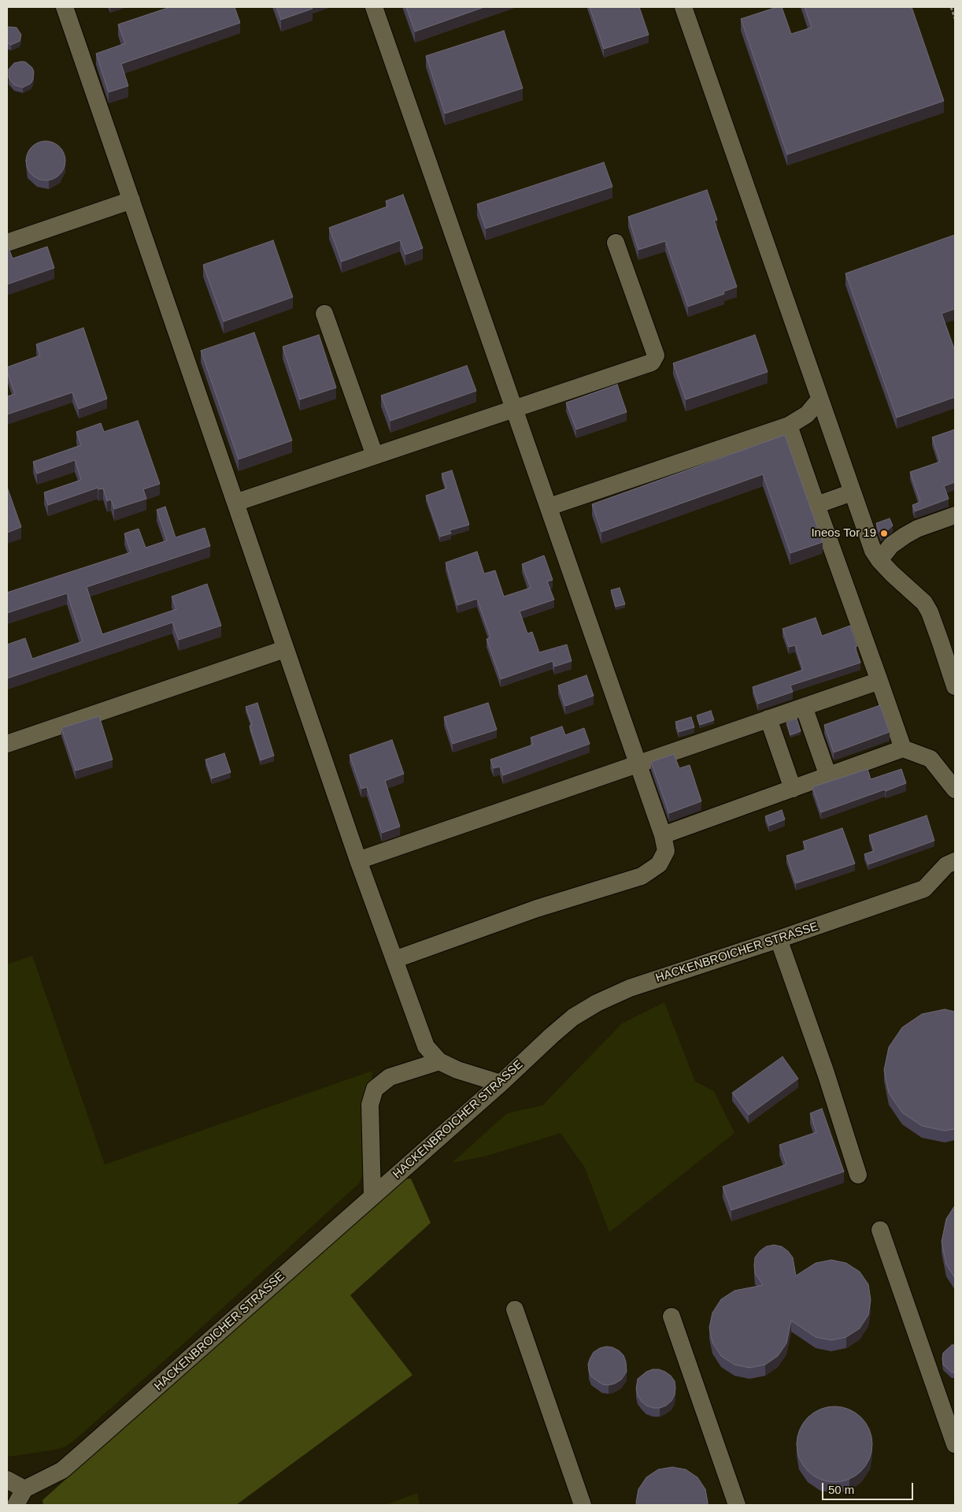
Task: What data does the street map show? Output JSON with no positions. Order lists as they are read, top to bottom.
{
  "streets": {
    "street": ["HACKENBROICHER STRASSE"]
  },
  "places": ["Ineos Tor 19"],
  "scale_bar": "50 m"
}
